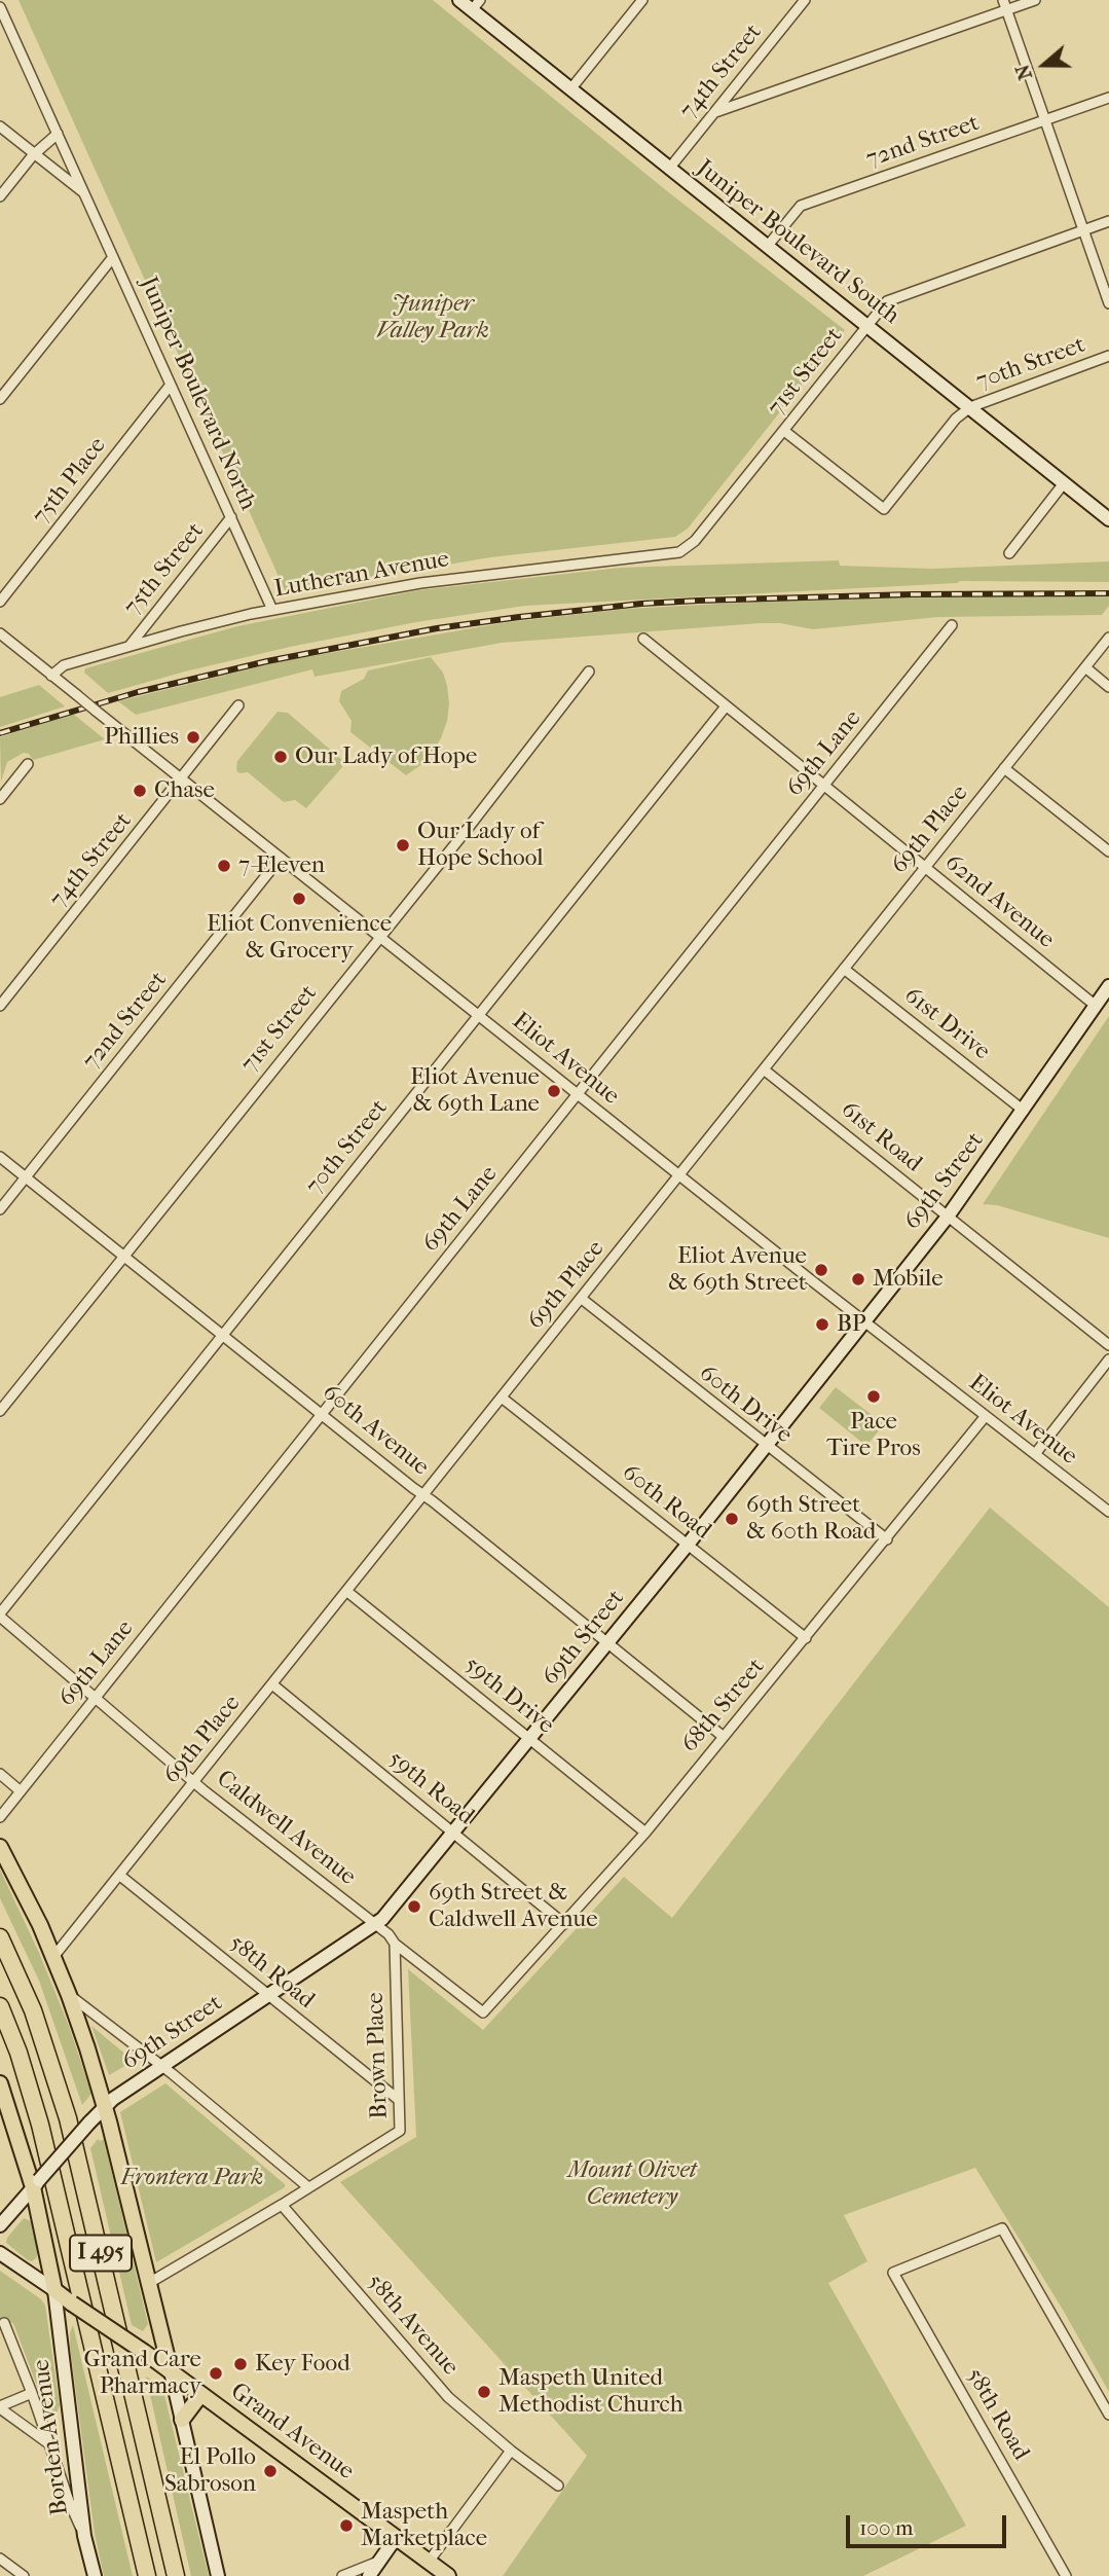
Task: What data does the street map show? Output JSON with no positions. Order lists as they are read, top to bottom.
{
  "streets": {
    "highway": ["I 495"],
    "main road": [
      "Juniper Boulevard South",
      "69th Street",
      "Grand Avenue",
      "Borden Avenue"
    ],
    "street": [
      "74th Street",
      "72nd Street",
      "70th Street",
      "71st Street",
      "Juniper Boulevard North",
      "75th Place",
      "75th Street",
      "Lutheran Avenue",
      "69th Lane",
      "69th Place",
      "62nd Avenue",
      "61st Drive",
      "Eliot Avenue",
      "61st Road",
      "60th Drive",
      "60th Avenue",
      "60th Road",
      "59th Drive",
      "68th Street",
      "59th Road",
      "Caldwell Avenue",
      "58th Road",
      "Brown Place",
      "58th Avenue"
    ]
  },
  "crossings": [
    ["74th Street", "Juniper Boulevard South"],
    ["74th Street", "Eliot Avenue"],
    ["72nd Street", "Juniper Boulevard South"],
    ["72nd Street", "Eliot Avenue"],
    ["72nd Street", "60th Avenue"],
    ["Juniper Boulevard South", "70th Street"],
    ["Juniper Boulevard South", "71st Street"],
    ["70th Street", "71st Street"],
    ["70th Street", "62nd Avenue"],
    ["70th Street", "Eliot Avenue"],
    ["70th Street", "60th Avenue"],
    ["70th Street", "Caldwell Avenue"],
    ["71st Street", "Lutheran Avenue"],
    ["71st Street", "Eliot Avenue"],
    ["71st Street", "60th Avenue"],
    ["Juniper Boulevard North", "75th Place"],
    ["Juniper Boulevard North", "75th Street"],
    ["Juniper Boulevard North", "Lutheran Avenue"],
    ["75th Street", "Lutheran Avenue"],
    ["Lutheran Avenue", "Eliot Avenue"],
    ["69th Lane", "62nd Avenue"],
    ["69th Lane", "Eliot Avenue"],
    ["69th Lane", "60th Avenue"],
    ["69th Lane", "Caldwell Avenue"],
    ["69th Place", "62nd Avenue"],
    ["69th Place", "61st Drive"],
    ["69th Place", "Eliot Avenue"],
    ["69th Place", "61st Road"],
    ["69th Place", "60th Drive"],
    ["69th Place", "60th Avenue"],
    ["69th Place", "60th Road"],
    ["69th Place", "59th Drive"],
    ["69th Place", "59th Road"],
    ["69th Place", "Caldwell Avenue"],
    ["69th Place", "58th Road"],
    ["62nd Avenue", "69th Street"],
    ["61st Drive", "69th Street"],
    ["Eliot Avenue", "69th Street"],
    ["Eliot Avenue", "68th Street"],
    ["61st Road", "69th Street"],
    ["69th Street", "60th Drive"],
    ["69th Street", "60th Avenue"],
    ["69th Street", "60th Road"],
    ["69th Street", "59th Drive"],
    ["69th Street", "59th Road"],
    ["69th Street", "Caldwell Avenue"],
    ["69th Street", "58th Road"],
    ["60th Drive", "68th Street"],
    ["60th Avenue", "68th Street"],
    ["60th Road", "68th Street"],
    ["59th Drive", "68th Street"],
    ["68th Street", "59th Road"],
    ["68th Street", "Caldwell Avenue"],
    ["Caldwell Avenue", "Brown Place"],
    ["58th Road", "Brown Place"],
    ["Brown Place", "58th Avenue"],
    ["Grand Avenue", "Borden Avenue"]
  ],
  "parks": ["Juniper Valley Park", "Mount Olivet Cemetery", "Frontera Park"],
  "places": [
    "Phillies",
    "Our Lady of Hope",
    "Chase",
    "Our Lady of Hope School",
    "7-Eleven",
    "Eliot Convenience & Grocery",
    "Eliot Avenue & 69th Lane",
    "Eliot Avenue & 69th Street",
    "Mobile",
    "BP",
    "Pace Tire Pros",
    "69th Street & 60th Road",
    "69th Street & Caldwell Avenue",
    "Key Food",
    "Grand Care Pharmacy",
    "Maspeth United Methodist Church",
    "El Pollo Sabroson",
    "Maspeth Marketplace"
  ],
  "scale_bar": "100 m",
  "north": "left"
}
